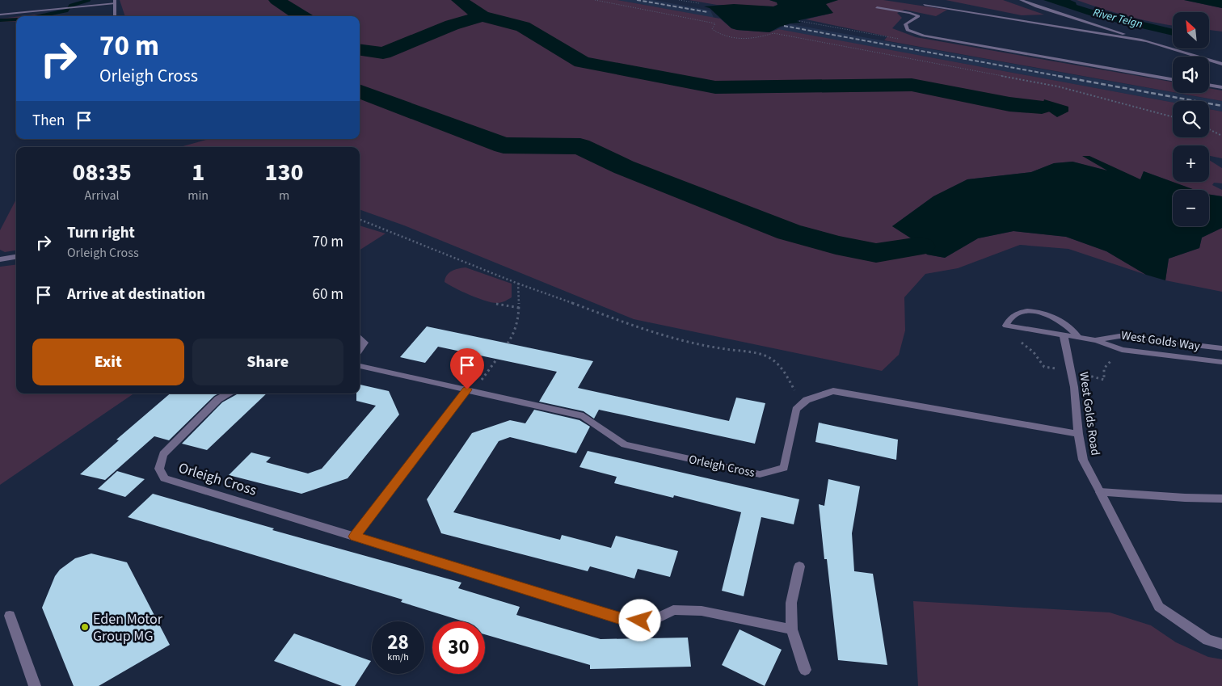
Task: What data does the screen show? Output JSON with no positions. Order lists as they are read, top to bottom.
{
  "streets": {
    "street": ["West Golds Way", "West Golds Road", "Orleigh Cross"]
  },
  "crossings": [
    ["West Golds Way", "West Golds Road"]
  ],
  "water": ["River Teign"],
  "places": ["Eden Motor Group MG"],
  "north": "top left",
  "page": {
    "map_buttons": ["+", "−"],
    "turn": ["70 m", "Orleigh Cross"],
    "then": "Then",
    "eta": [
      "08:35",
      "Arrival",
      "1",
      "min",
      "130",
      "m"
    ],
    "list": [
      {
        "name": "Turn right",
        "note": "Orleigh Cross",
        "value": "70 m"
      },
      {
        "name": "Arrive at destination",
        "value": "60 m"
      }
    ],
    "buttons": ["Exit", "Share"],
    "speed": "28 km/h",
    "limit": "30"
  }
}
